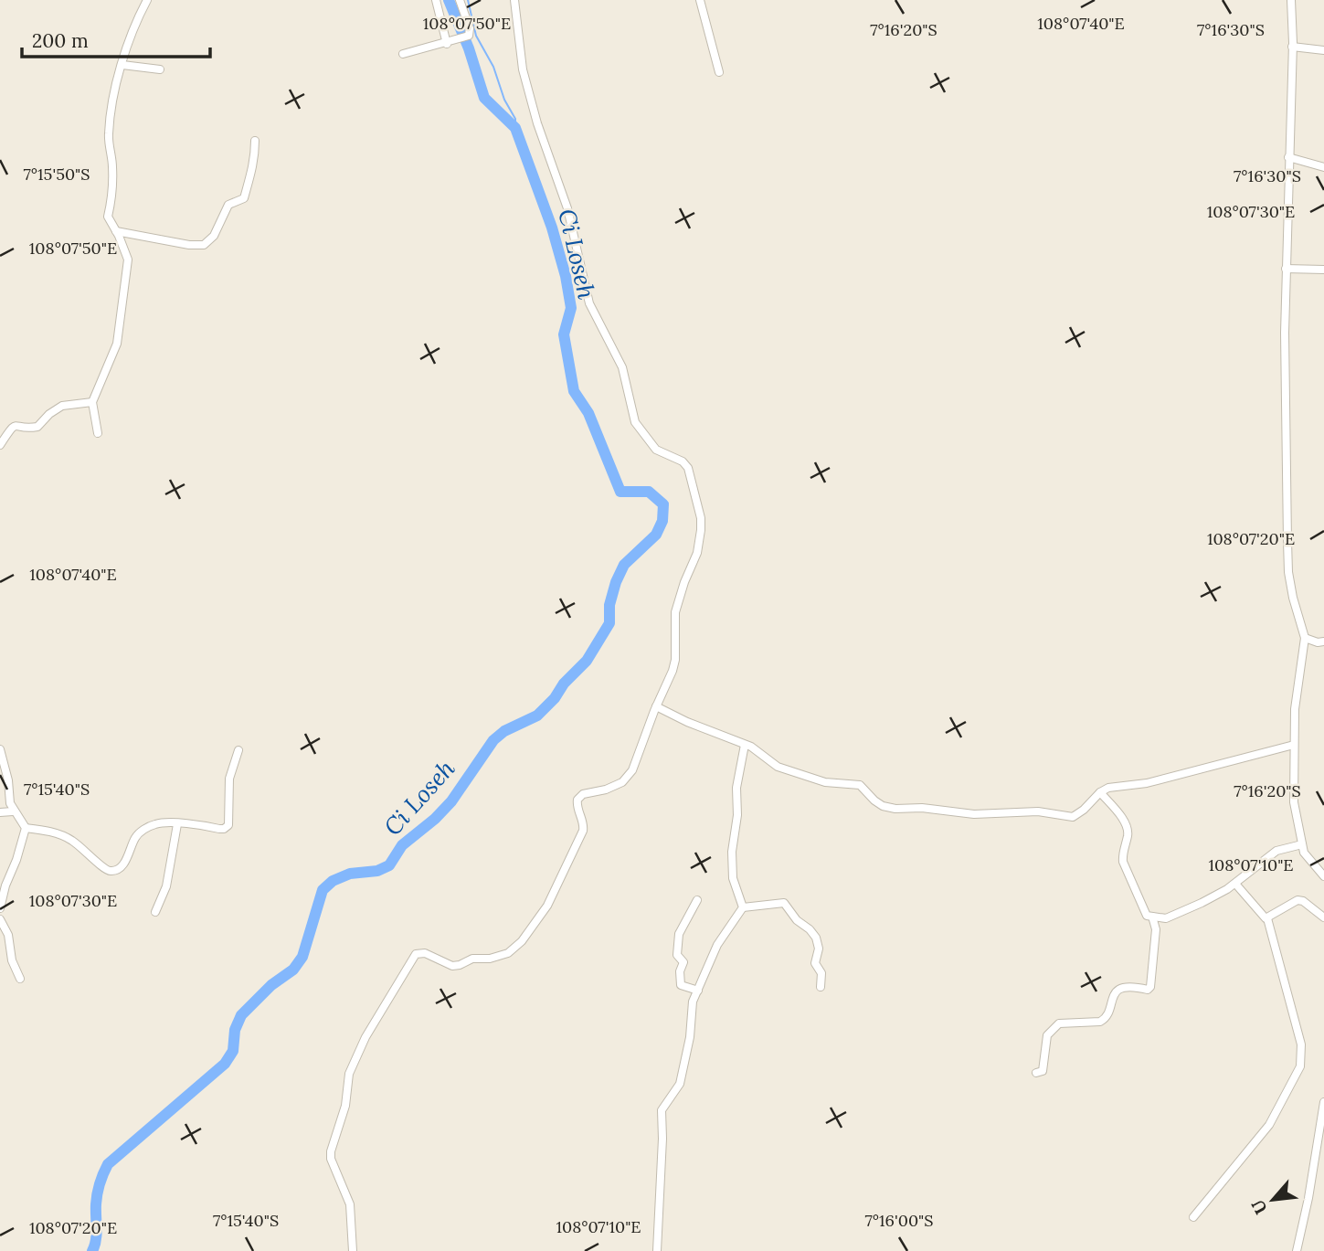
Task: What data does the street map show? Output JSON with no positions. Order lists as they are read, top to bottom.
{
  "water": ["Ci Loseh"],
  "scale_bar": "200 m",
  "north": "bottom left",
  "coordinates": [
    "108°07'40\"E",
    "108°07'50\"E",
    "7°16'20\"S",
    "7°16'30\"S",
    "7°15'50\"S",
    "108°07'30\"E",
    "108°07'20\"E",
    "7°15'40\"S",
    "108°07'10\"E",
    "7°16'00\"S"
  ]
}
